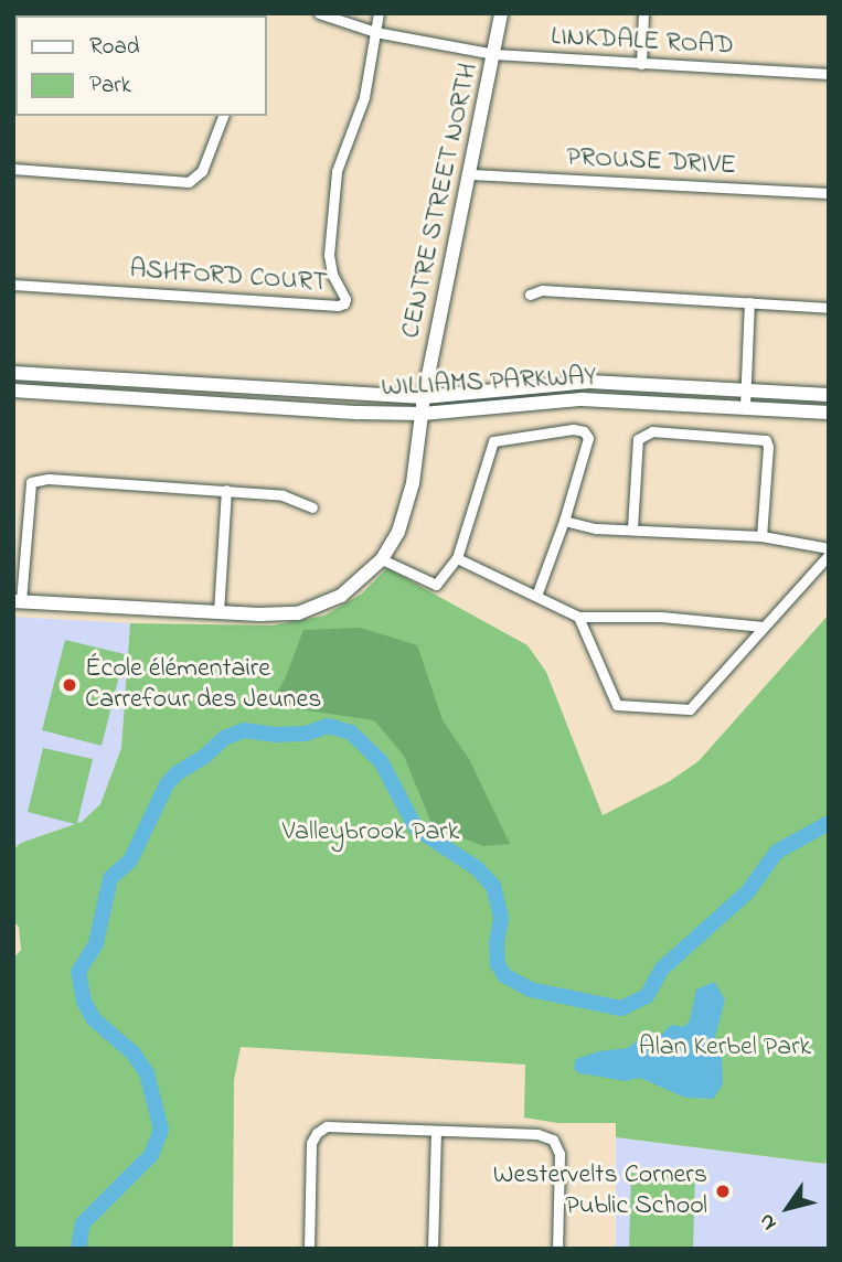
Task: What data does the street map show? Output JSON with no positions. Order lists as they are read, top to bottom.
{
  "streets": {
    "main road": ["CENTRE STREET NORTH", "WILLIAMS PARKWAY"],
    "street": ["LINKDALE ROAD", "PROUSE DRIVE", "ASHFORD COURT"]
  },
  "crossings": [
    ["LINKDALE ROAD", "CENTRE STREET NORTH"],
    ["LINKDALE ROAD", "ASHFORD COURT"],
    ["PROUSE DRIVE", "CENTRE STREET NORTH"],
    ["CENTRE STREET NORTH", "WILLIAMS PARKWAY"]
  ],
  "parks": ["Valleybrook Park", "Alan Kerbel Park"],
  "places": ["École élémentaire Carrefour des Jeunes", "Westervelts Corners Public School"],
  "legend": ["Road", "Park"],
  "north": "bottom left"
}
